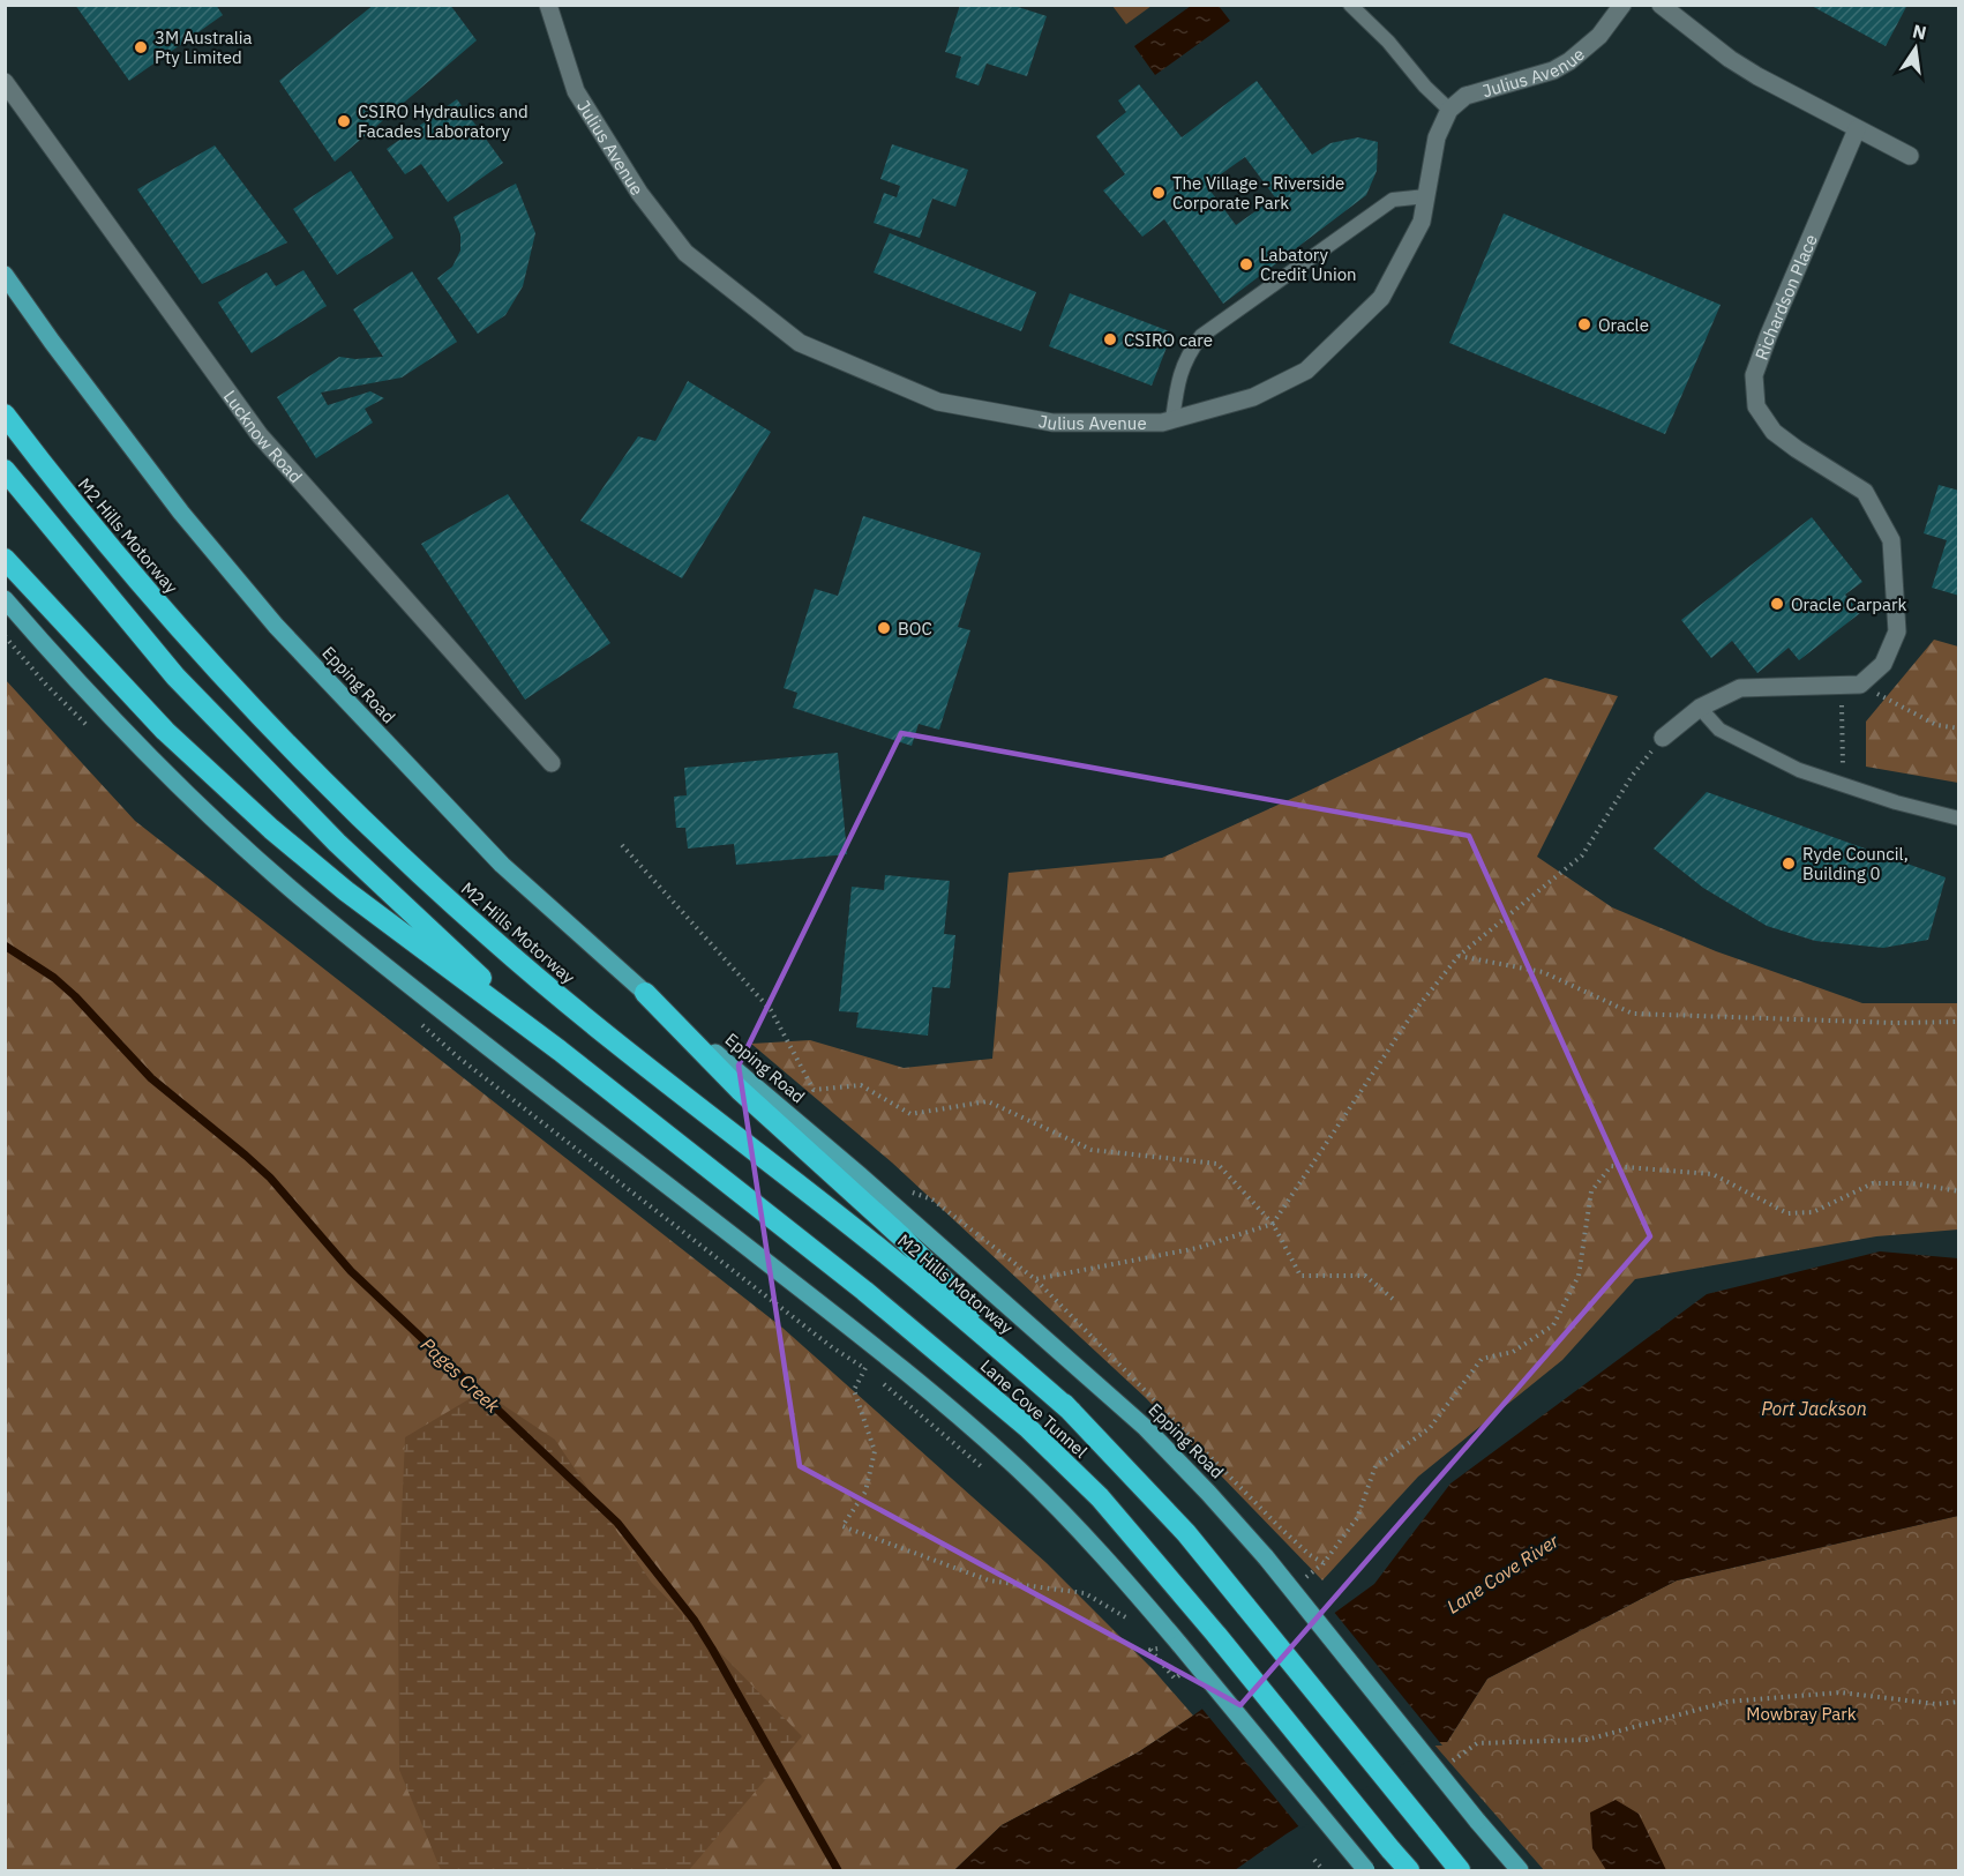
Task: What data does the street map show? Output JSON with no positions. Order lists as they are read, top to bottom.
{
  "streets": {
    "highway": ["M2 Hills Motorway", "Lane Cove Tunnel"],
    "main road": ["Epping Road"],
    "street": ["Julius Avenue", "Richardson Place", "Lucknow Road"]
  },
  "crossings": [
    ["M2 Hills Motorway", "Lane Cove Tunnel"]
  ],
  "water": ["Pages Creek", "Port Jackson", "Lane Cove River"],
  "parks": ["Mowbray Park"],
  "places": [
    "3M Australia Pty Limited",
    "CSIRO Hydraulics and Facades Laboratory",
    "The Village - Riverside Corporate Park",
    "Labatory Credit Union",
    "Oracle",
    "CSIRO care",
    "Oracle Carpark",
    "BOC",
    "Ryde Council, Building 0"
  ],
  "north": "top"
}
